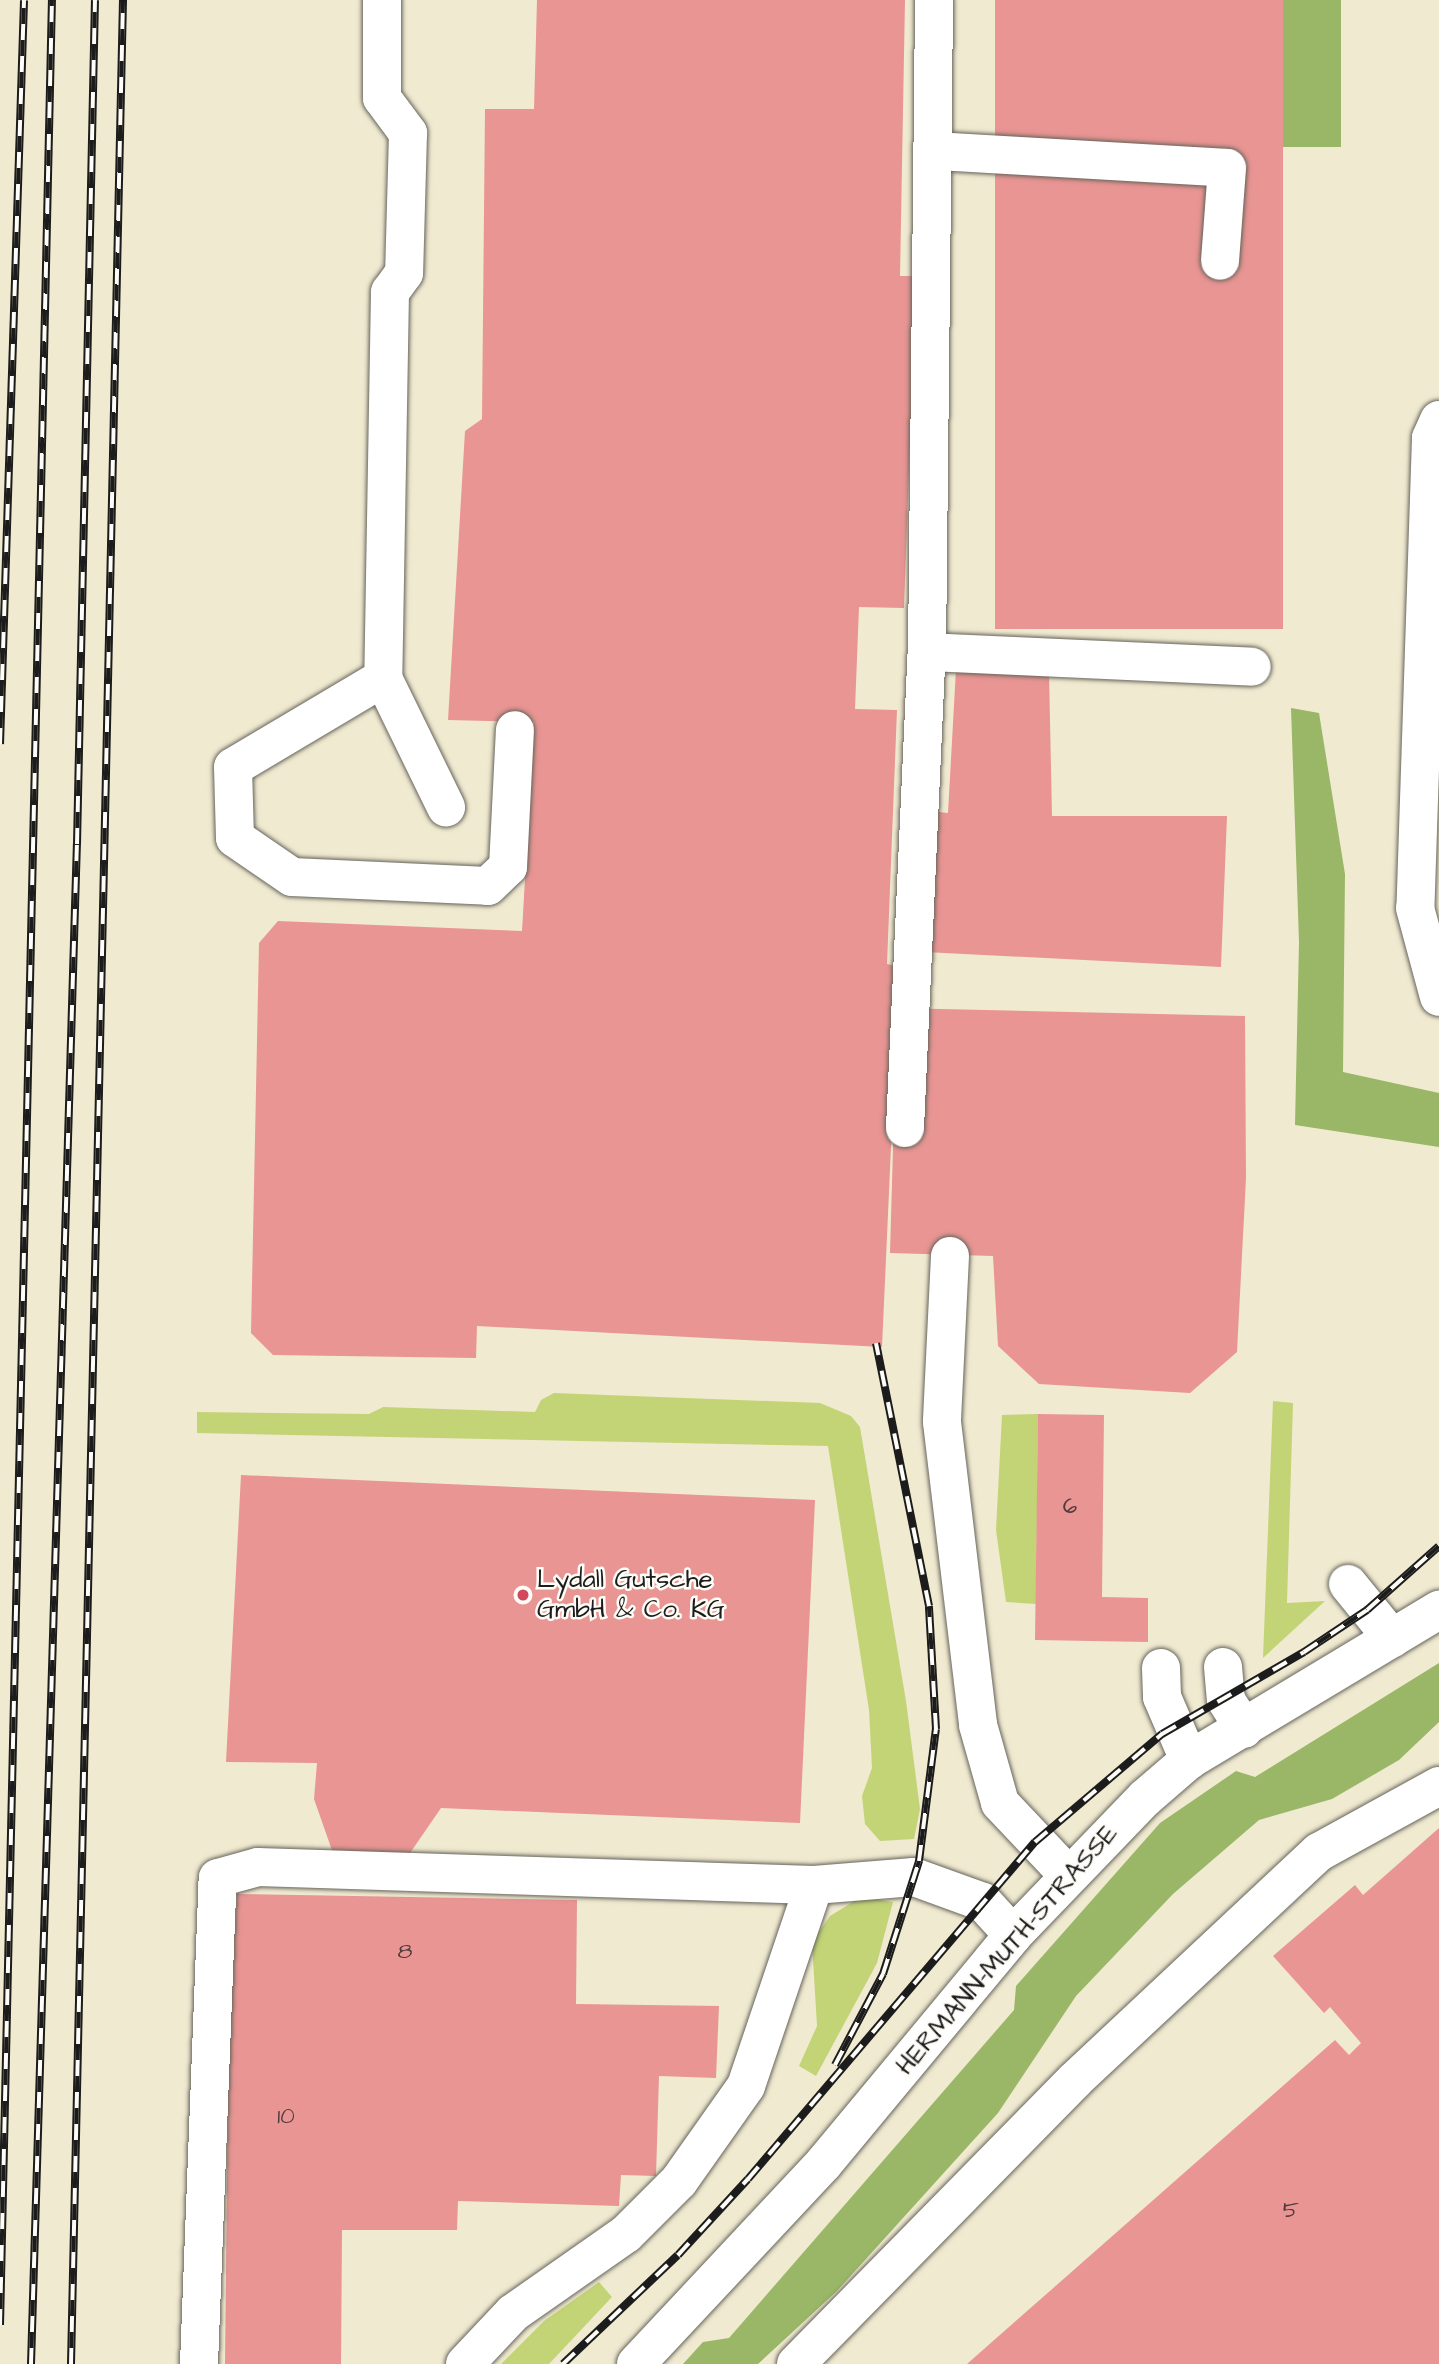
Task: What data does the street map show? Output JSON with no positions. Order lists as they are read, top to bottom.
{
  "streets": {
    "street": ["HERMANN-MUTH-STRASSE"]
  },
  "places": ["Lydall Gutsche GmbH & Co. KG"],
  "house_numbers": [
    "6",
    "8",
    "10",
    "5"
  ]
}
